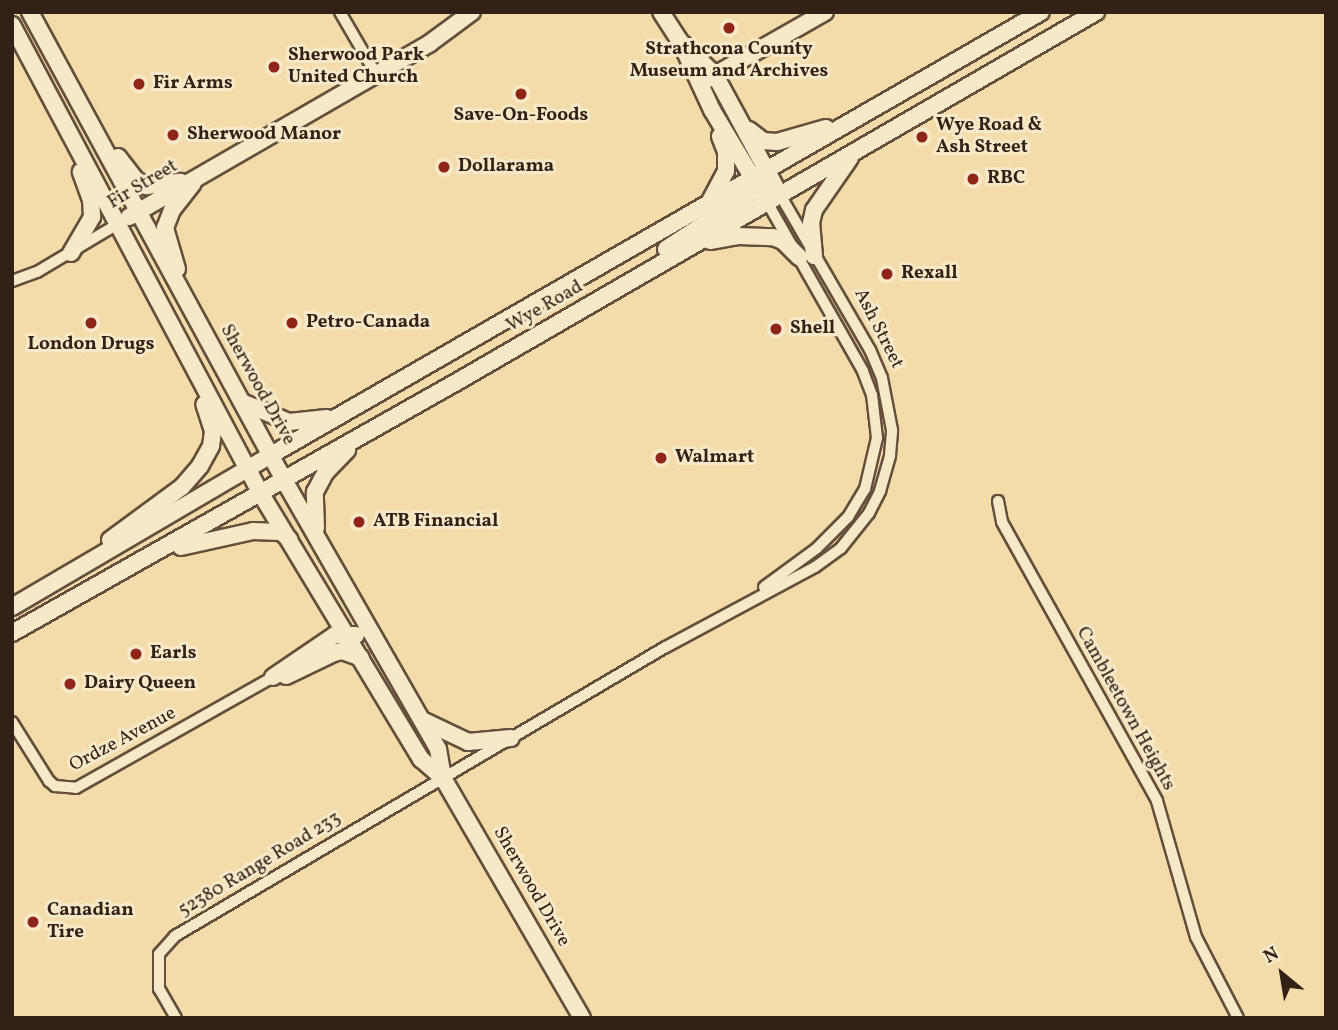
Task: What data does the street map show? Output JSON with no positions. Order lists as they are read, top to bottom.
{
  "streets": {
    "main road": [
      "Fir Street",
      "Wye Road",
      "Ash Street",
      "Sherwood Drive"
    ],
    "street": ["Cambleetown Heights", "Ordze Avenue", "52380 Range Road 233"]
  },
  "crossings": [
    ["Fir Street", "Sherwood Drive"],
    ["Wye Road", "Ash Street"],
    ["Wye Road", "Sherwood Drive"],
    ["Ash Street", "Sherwood Drive"],
    ["Ash Street", "52380 Range Road 233"],
    ["Sherwood Drive", "52380 Range Road 233"]
  ],
  "places": [
    "Strathcona County Museum and Archives",
    "Sherwood Park United Church",
    "Fir Arms",
    "Save-On-Foods",
    "Sherwood Manor",
    "Wye Road & Ash Street",
    "Dollarama",
    "RBC",
    "Rexall",
    "London Drugs",
    "Petro-Canada",
    "Shell",
    "Walmart",
    "ATB Financial",
    "Earls",
    "Dairy Queen",
    "Canadian Tire"
  ],
  "north": "top left"
}
